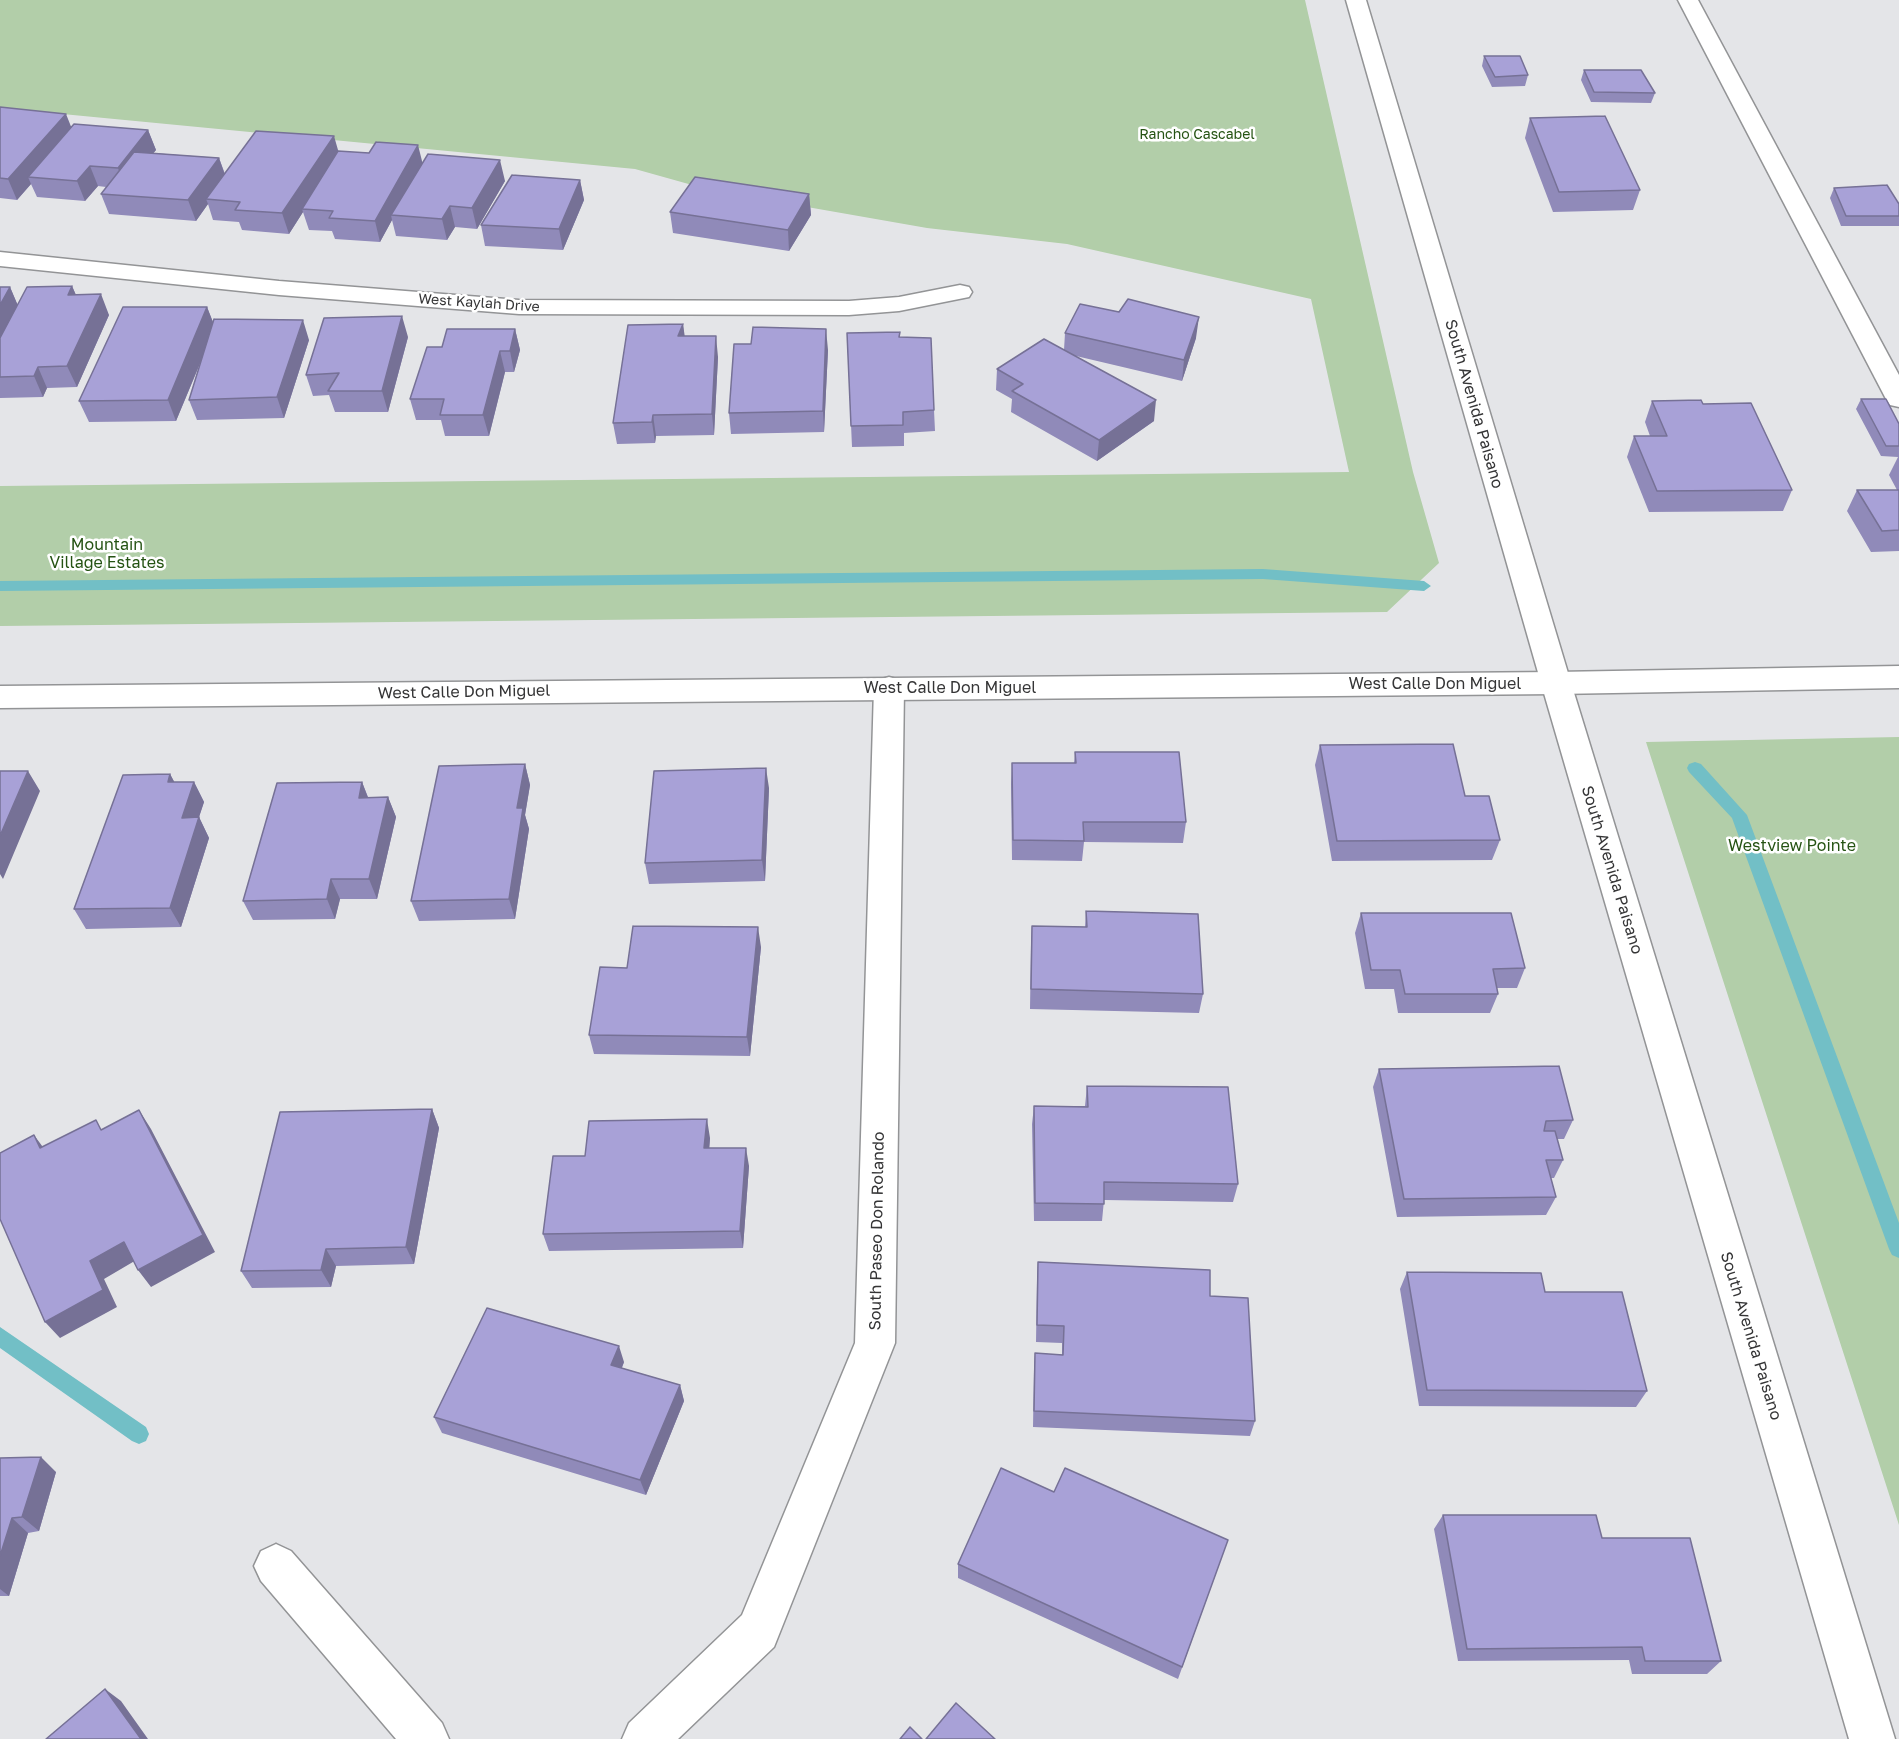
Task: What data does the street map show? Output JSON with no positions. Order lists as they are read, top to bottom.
{
  "streets": {
    "street": [
      "West Kaylah Drive",
      "South Avenida Paisano",
      "West Calle Don Miguel",
      "South Paseo Don Rolando"
    ]
  },
  "crossings": [
    ["South Avenida Paisano", "West Calle Don Miguel"],
    ["West Calle Don Miguel", "South Paseo Don Rolando"]
  ],
  "parks": ["Rancho Cascabel", "Mountain Village Estates", "Westview Pointe"]
}
